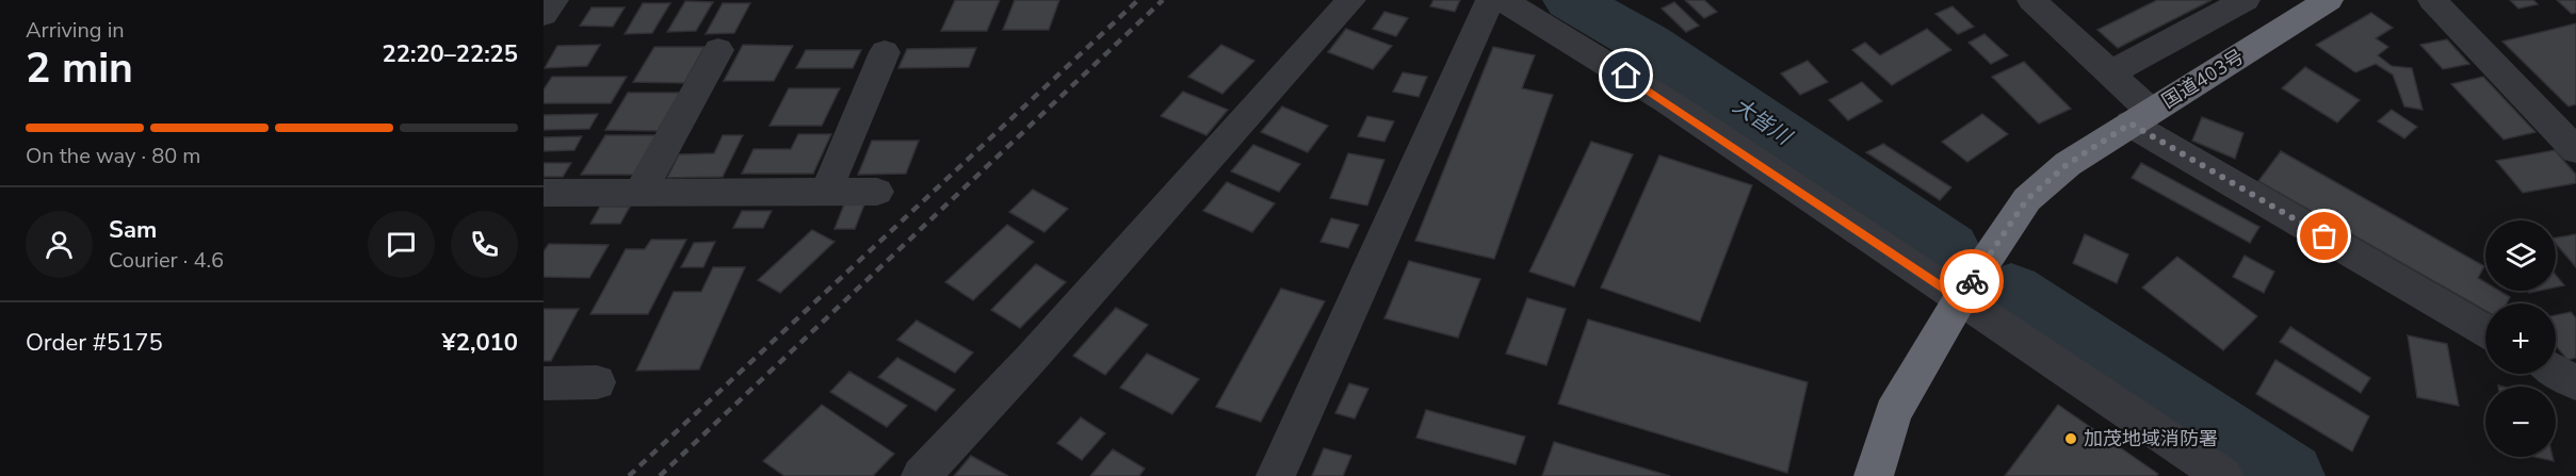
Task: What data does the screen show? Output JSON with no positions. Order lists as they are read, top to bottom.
{
  "streets": {
    "highway": ["国道403号"]
  },
  "water": ["大皆川"],
  "places": ["加茂地域消防署"],
  "page": {
    "heading": ["2 min", "Arriving in", "22:20–22:25"],
    "panel": [
      "Sam",
      "Courier · 4.6",
      "Order #5175",
      "¥2,010"
    ],
    "bar": "On the way · 80 m",
    "map_buttons": ["+", "−"]
  }
}
